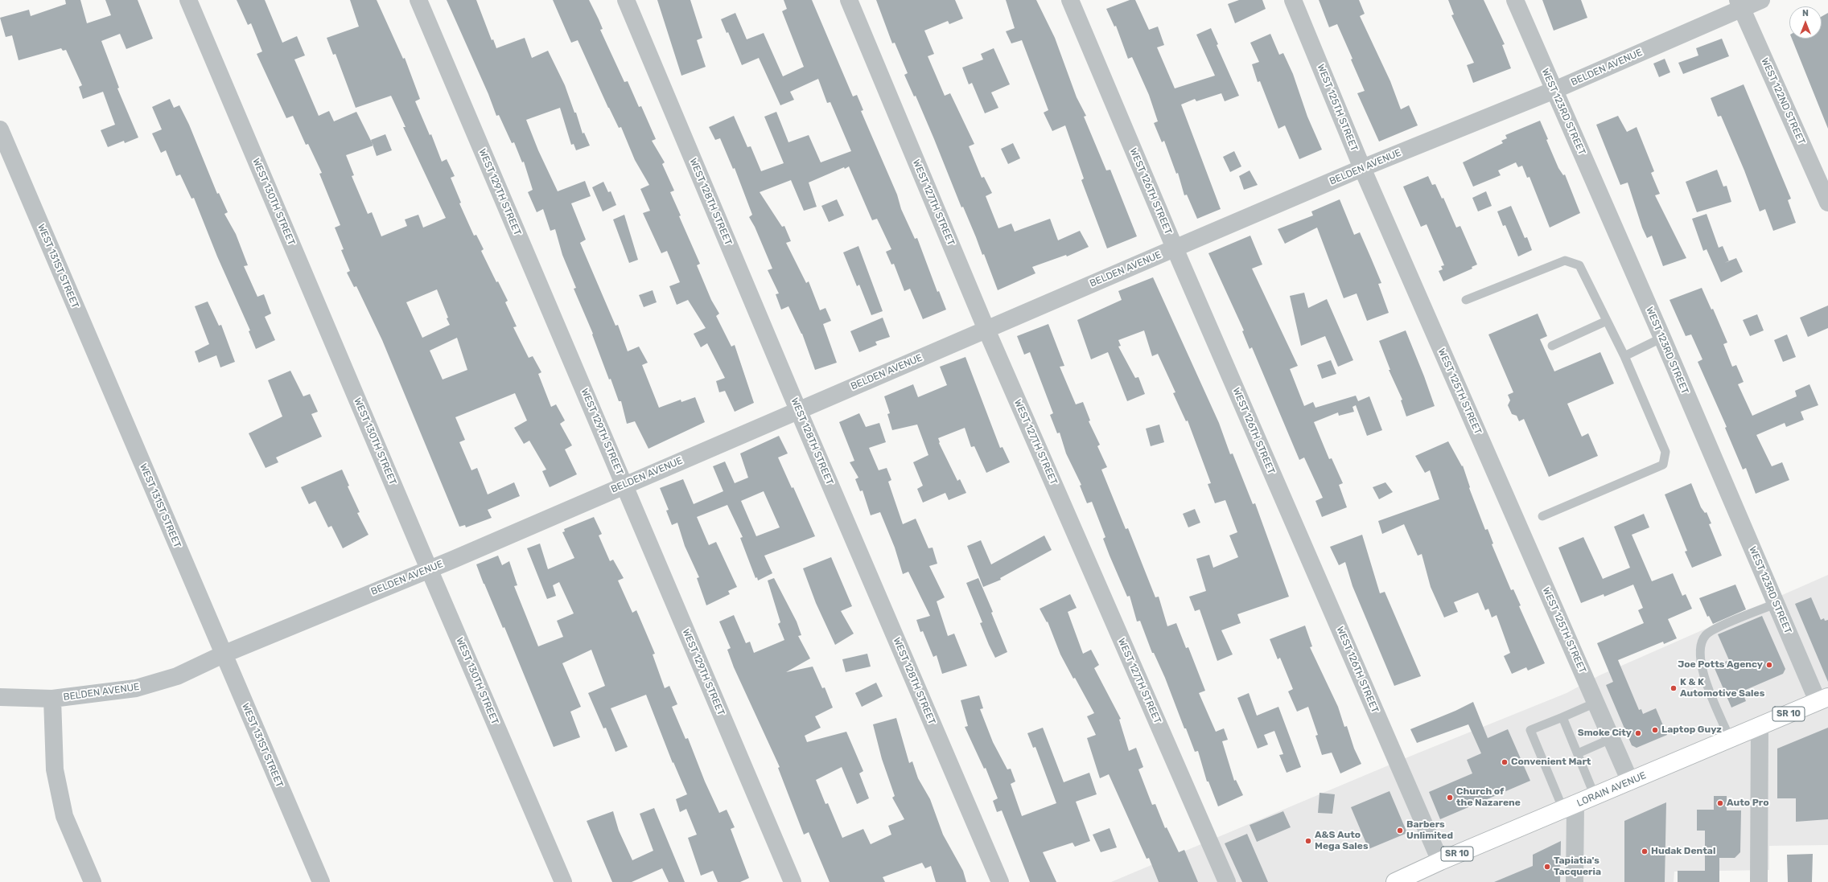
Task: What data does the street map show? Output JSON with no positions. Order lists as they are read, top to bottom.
{
  "streets": {
    "main road": ["SR 10", "LORAIN AVENUE"],
    "street": [
      "BELDEN AVENUE",
      "WEST 122ND STREET",
      "WEST 125TH STREET",
      "WEST 123RD STREET",
      "WEST 126TH STREET",
      "WEST 129TH STREET",
      "WEST 130TH STREET",
      "WEST 128TH STREET",
      "WEST 127TH STREET",
      "WEST 131ST STREET"
    ]
  },
  "crossings": [
    ["BELDEN AVENUE", "WEST 122ND STREET"],
    ["BELDEN AVENUE", "WEST 125TH STREET"],
    ["BELDEN AVENUE", "WEST 123RD STREET"],
    ["BELDEN AVENUE", "WEST 126TH STREET"],
    ["BELDEN AVENUE", "WEST 129TH STREET"],
    ["BELDEN AVENUE", "WEST 130TH STREET"],
    ["BELDEN AVENUE", "WEST 128TH STREET"],
    ["BELDEN AVENUE", "WEST 127TH STREET"],
    ["BELDEN AVENUE", "WEST 131ST STREET"],
    ["WEST 125TH STREET", "LORAIN AVENUE"],
    ["WEST 123RD STREET", "LORAIN AVENUE"],
    ["WEST 126TH STREET", "LORAIN AVENUE"]
  ],
  "places": [
    "Joe Potts Agency",
    "K & K Automotive Sales",
    "Laptop Guyz",
    "Smoke City",
    "Convenient Mart",
    "Church of the Nazarene",
    "Auto Pro",
    "Barbers Unlimited",
    "A&S Auto Mega Sales",
    "Hudak Dental",
    "Tapiatia's Tacqueria"
  ],
  "north": "top"
}
